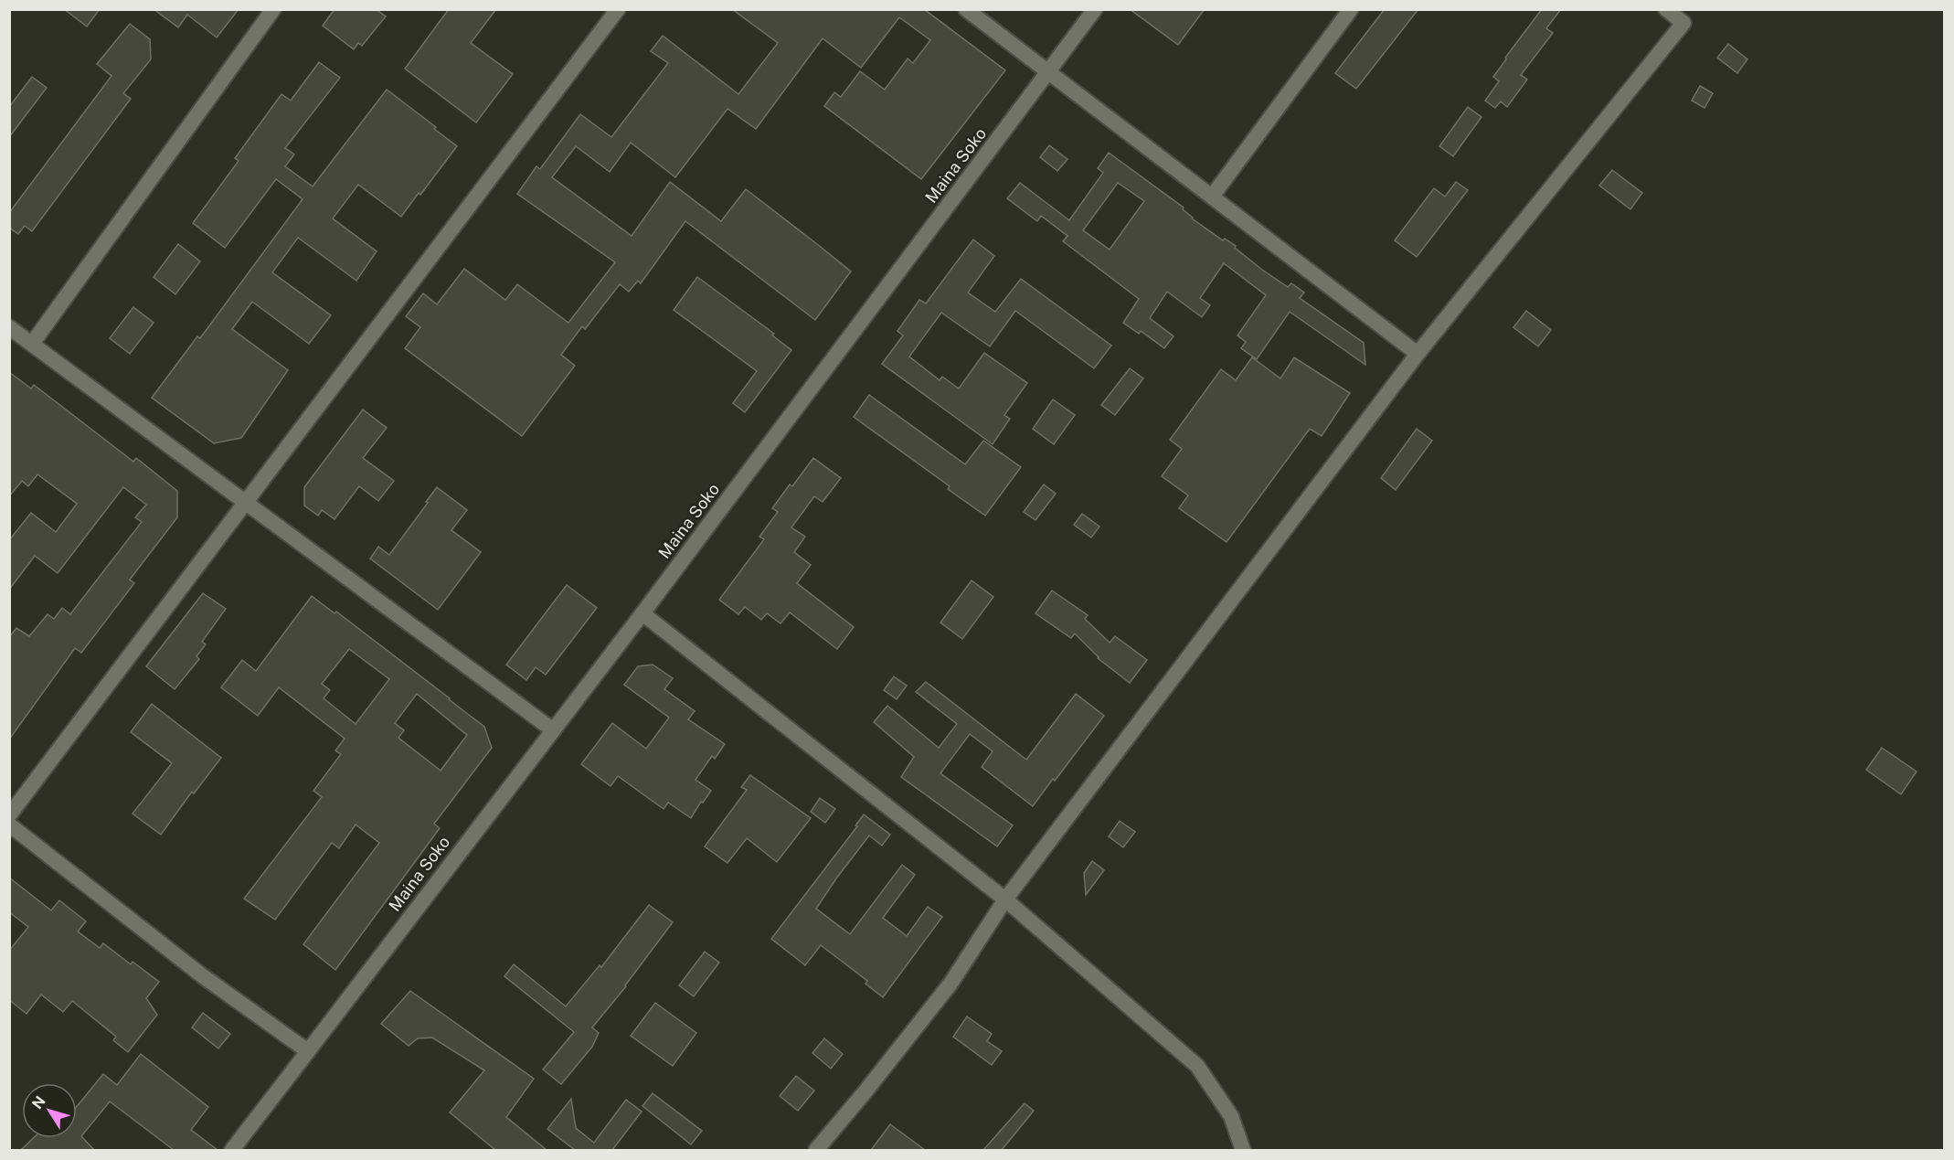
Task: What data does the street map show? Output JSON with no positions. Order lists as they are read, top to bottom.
{
  "streets": {
    "street": ["Maina Soko"]
  },
  "north": "top left"
}
